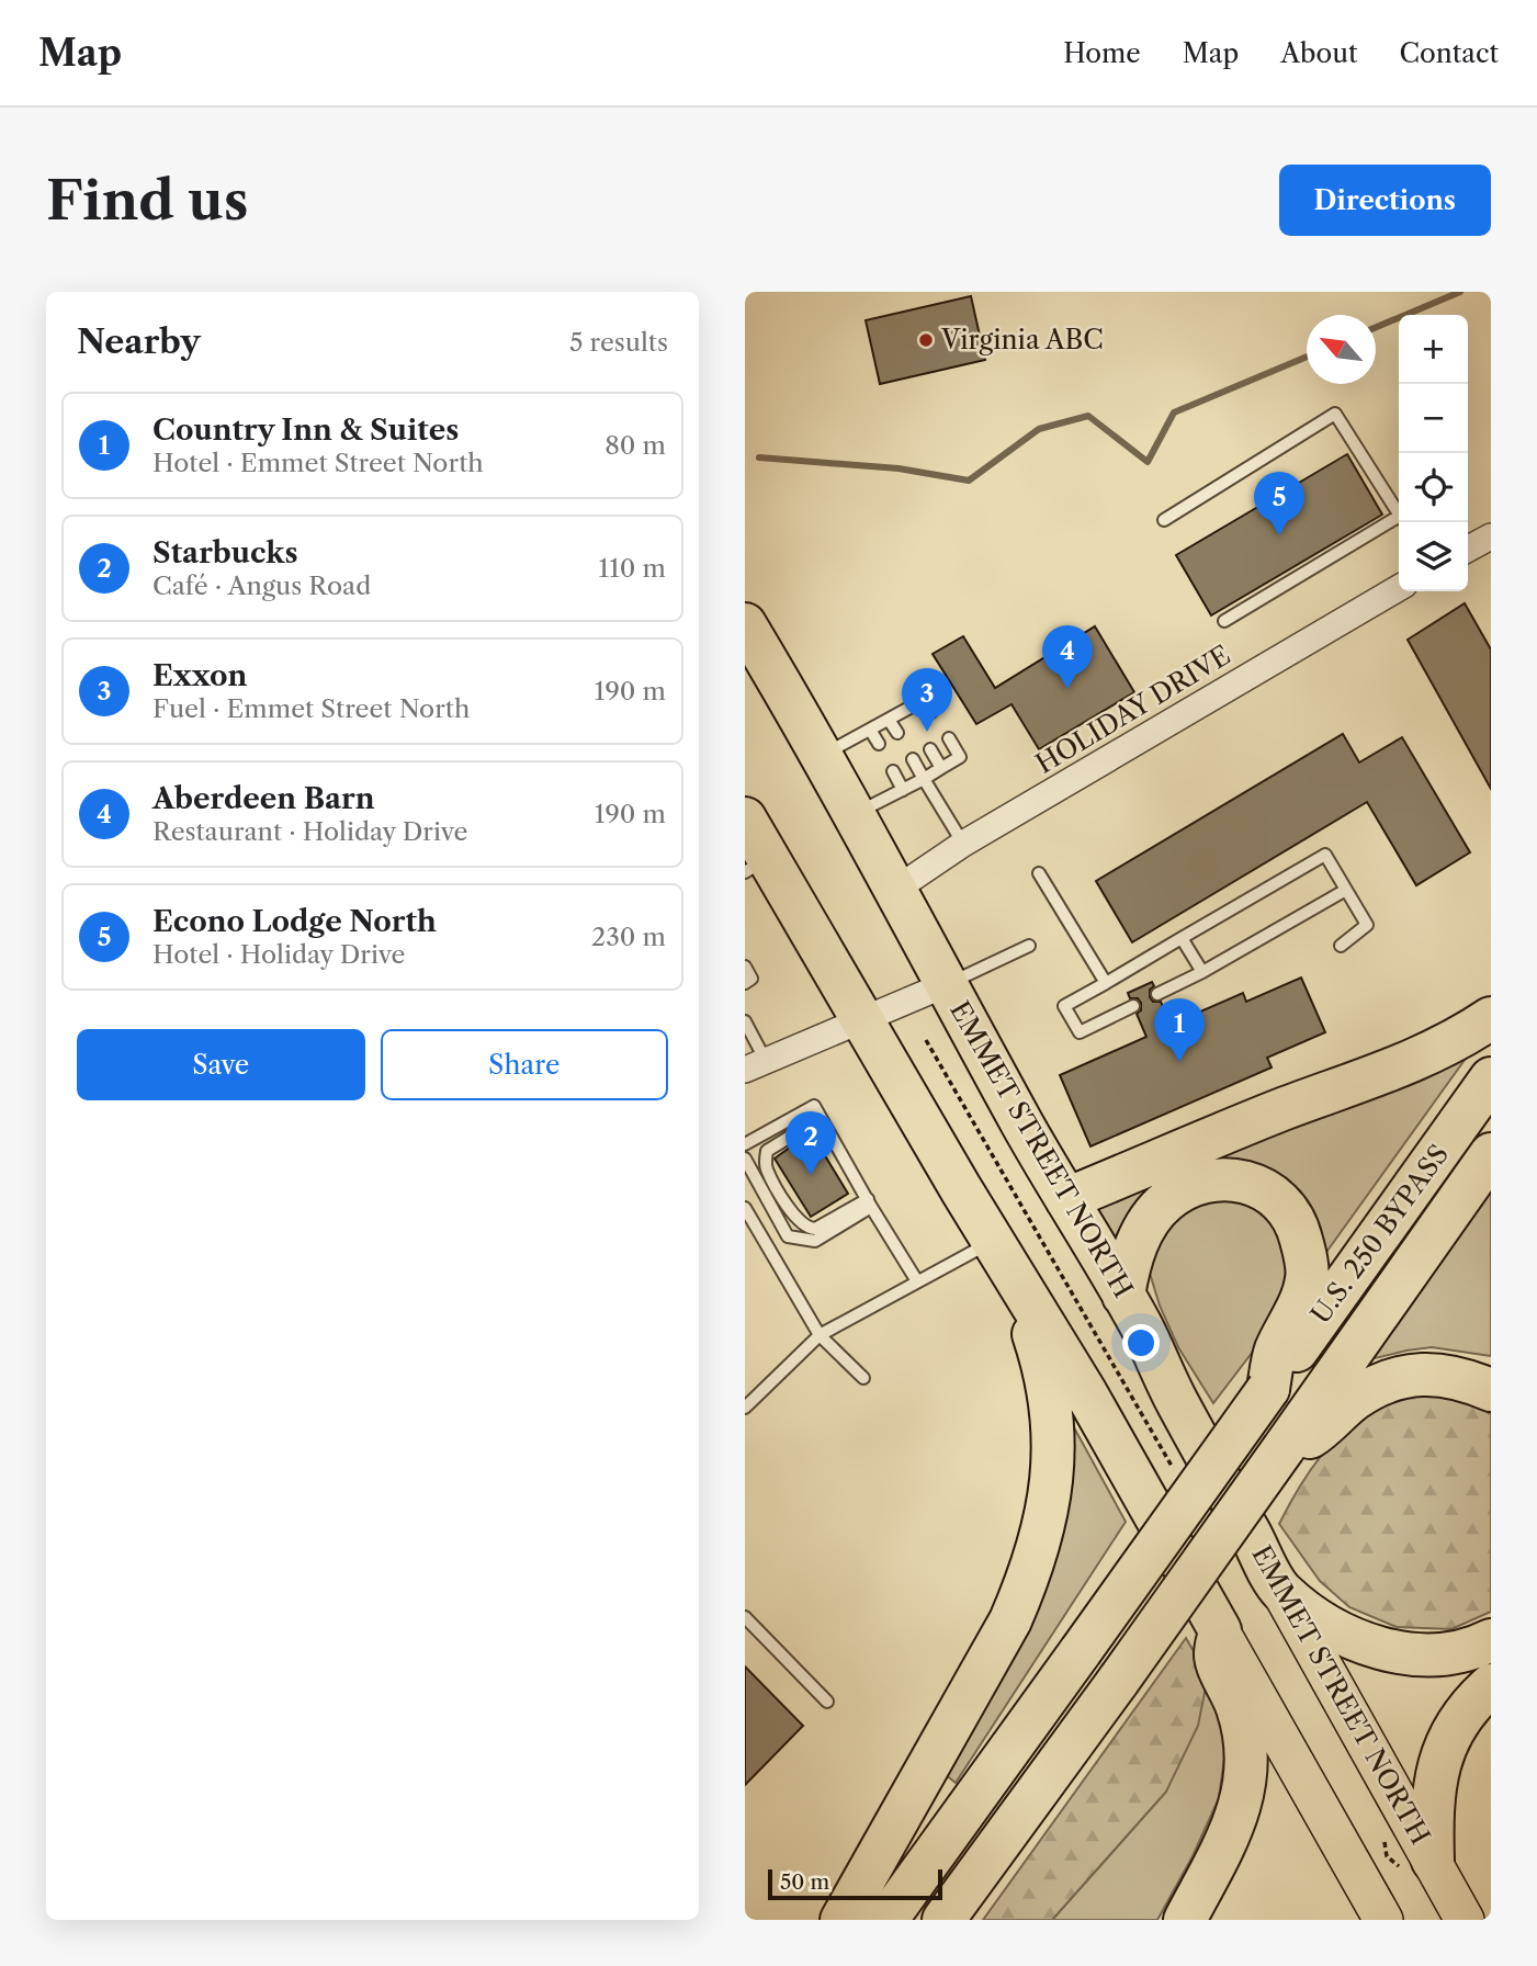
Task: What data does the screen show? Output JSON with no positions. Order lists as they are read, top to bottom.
{
  "streets": {
    "highway": ["EMMET STREET NORTH", "U.S. 250 BYPASS"],
    "street": ["HOLIDAY DRIVE"]
  },
  "crossings": [
    ["HOLIDAY DRIVE", "EMMET STREET NORTH"]
  ],
  "places": ["Virginia ABC"],
  "scale_bar": "50 m",
  "north": "top left",
  "page": {
    "header": "Map",
    "nav": [
      "Home",
      "Map",
      "About",
      "Contact"
    ],
    "buttons": [
      "Directions",
      ["Save", "Share"]
    ],
    "title": "Find us",
    "heading": ["Nearby", "5 results"],
    "map_buttons": ["+", "−"],
    "list": [
      {
        "mark": "1",
        "name": "Country Inn & Suites",
        "note": "Hotel · Emmet Street North",
        "value": "80 m"
      },
      {
        "mark": "2",
        "name": "Starbucks",
        "note": "Café · Angus Road",
        "value": "110 m"
      },
      {
        "mark": "3",
        "name": "Exxon",
        "note": "Fuel · Emmet Street North",
        "value": "190 m"
      },
      {
        "mark": "4",
        "name": "Aberdeen Barn",
        "note": "Restaurant · Holiday Drive",
        "value": "190 m"
      },
      {
        "mark": "5",
        "name": "Econo Lodge North",
        "note": "Hotel · Holiday Drive",
        "value": "230 m"
      }
    ],
    "pins": [
      "5",
      "4",
      "3",
      "1",
      "2"
    ],
    "scale": "50 m"
  }
}
